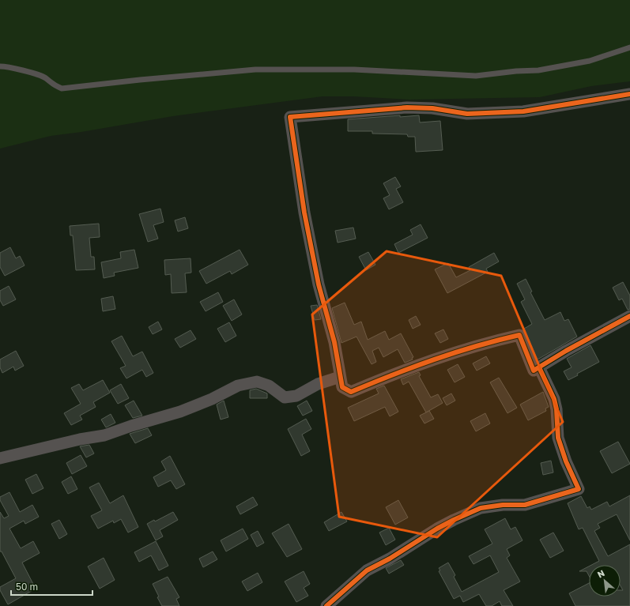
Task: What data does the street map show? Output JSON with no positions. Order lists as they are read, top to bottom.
{
  "scale_bar": "50 m",
  "north": "top left"
}
